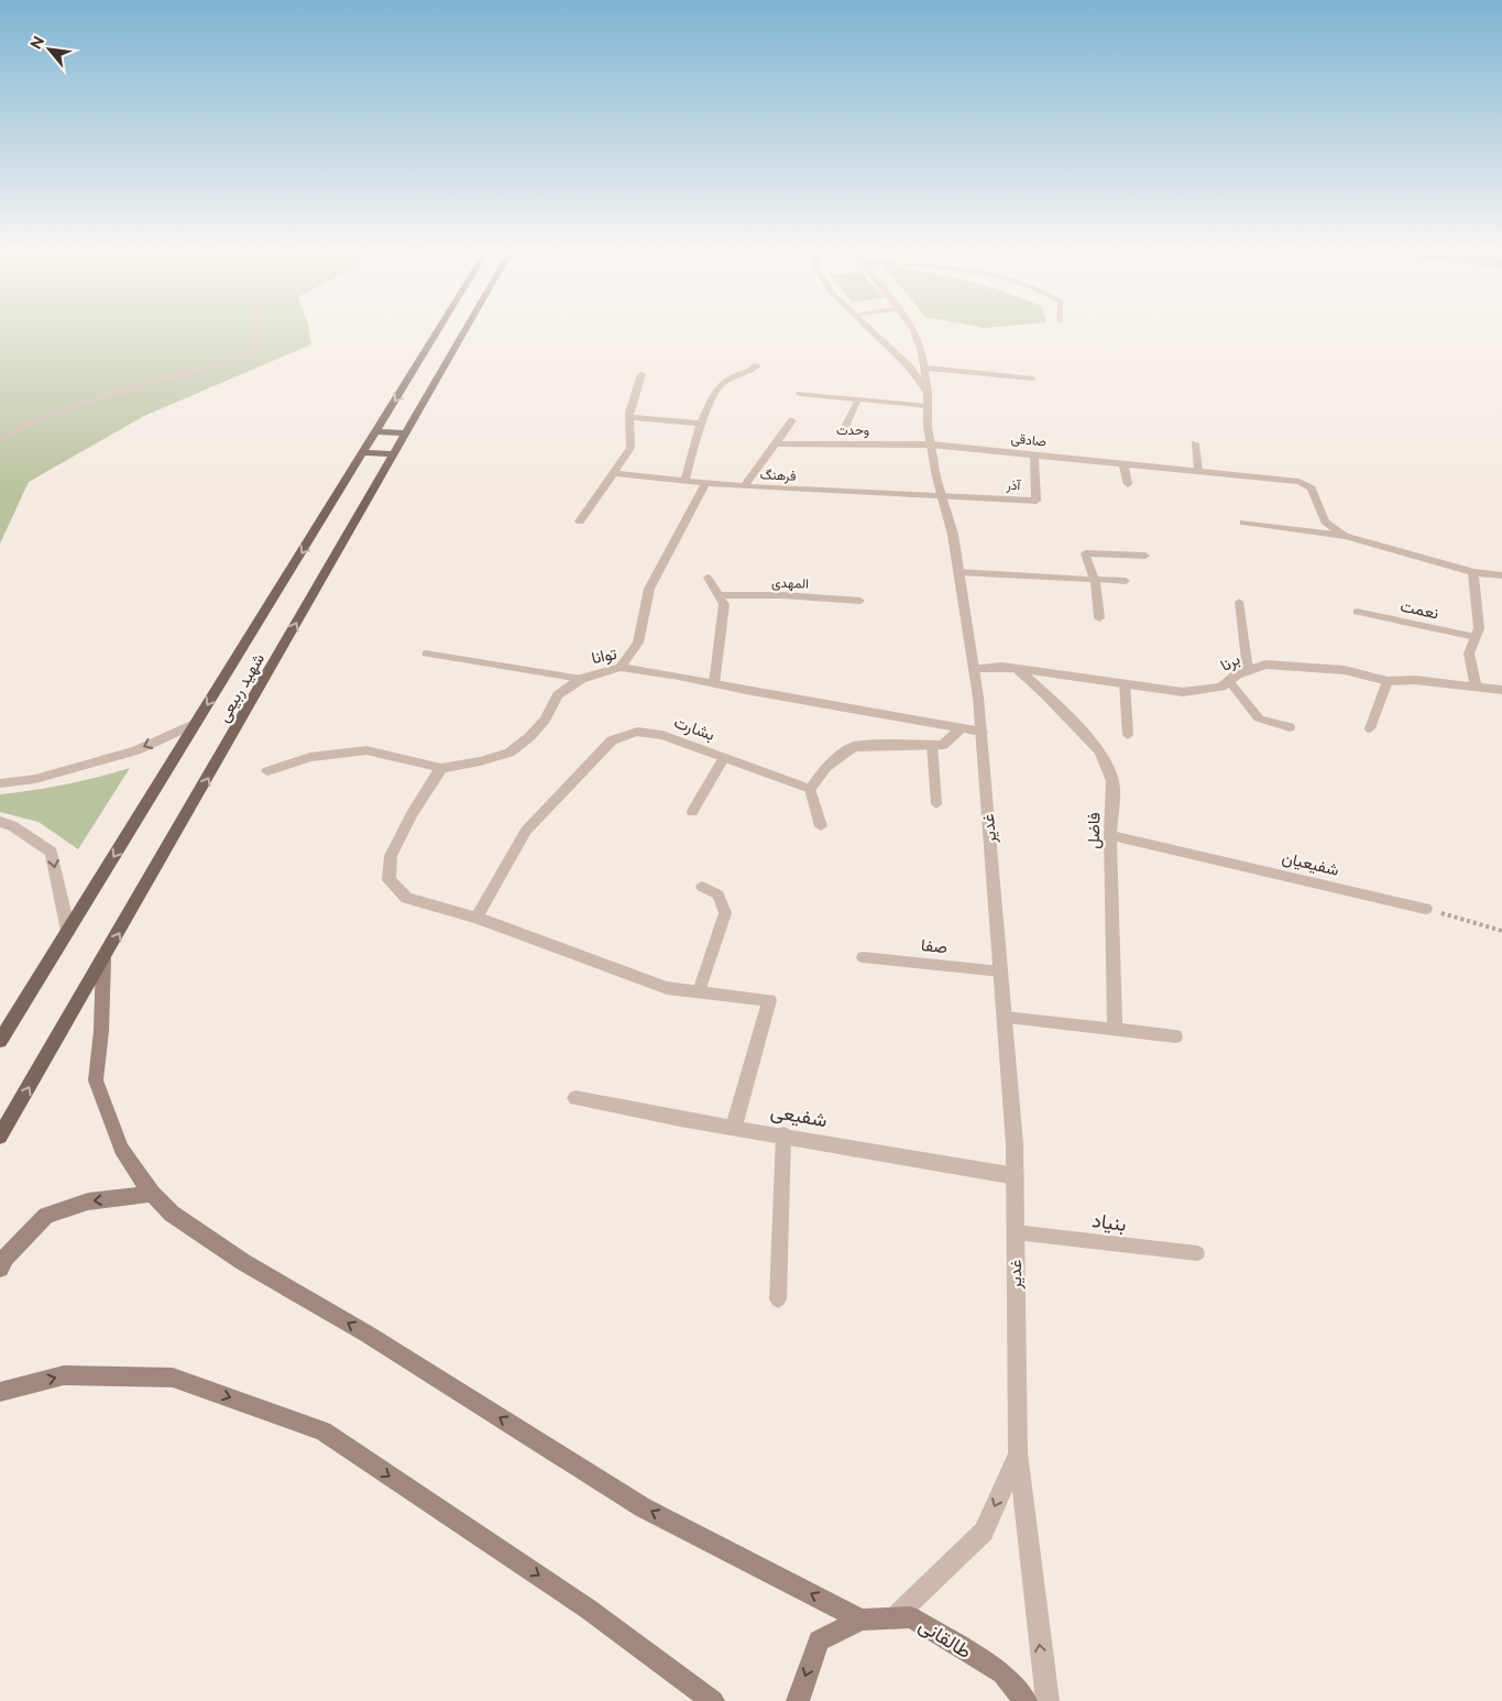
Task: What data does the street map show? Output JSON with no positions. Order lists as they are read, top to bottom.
{
  "streets": {
    "main road": ["شهید ربیعی", "طالقانی"],
    "street": [
      "وحدت",
      "صادقی",
      "فرهنگ",
      "آذر",
      "توانا",
      "برنا",
      "بشارت",
      "غدیر",
      "فاضل",
      "شفیعیان",
      "شفیعی"
    ],
    "lane": [
      "المهدی",
      "نعمت",
      "صفا",
      "بنیاد"
    ]
  },
  "crossings": [
    ["وحدت", "صادقی"],
    ["وحدت", "غدیر"],
    ["صادقی", "آذر"],
    ["صادقی", "غدیر"],
    ["فرهنگ", "آذر"],
    ["فرهنگ", "غدیر"],
    ["آذر", "غدیر"],
    ["توانا", "غدیر"],
    ["برنا", "غدیر"],
    ["برنا", "فاضل"],
    ["غدیر", "صفا"],
    ["غدیر", "شفیعی"],
    ["غدیر", "بنیاد"],
    ["فاضل", "شفیعیان"]
  ],
  "north": "top left"
}
